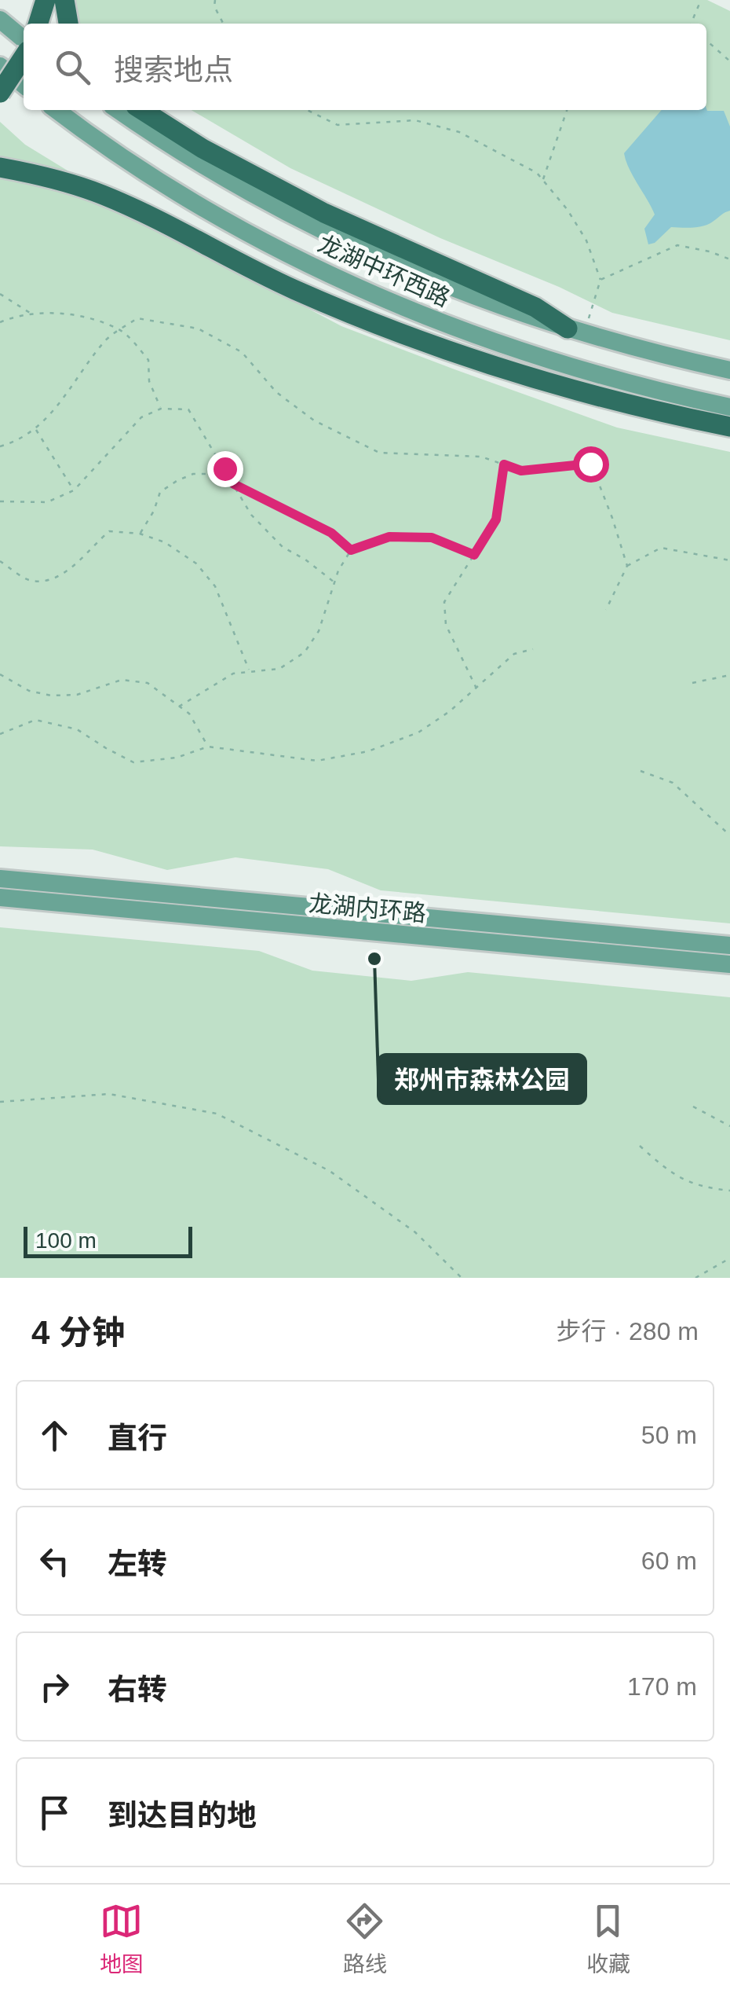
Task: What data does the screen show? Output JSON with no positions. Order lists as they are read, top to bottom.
{
  "streets": {
    "main road": ["龙湖中环西路", "龙湖内环路"]
  },
  "places": ["郑州市森林公园"],
  "scale_bar": "100 m",
  "page": {
    "search": "搜索地点",
    "scale": "100 m",
    "heading": ["4 分钟", "步行 · 280 m"],
    "list": [
      ["直行", "50 m"],
      ["左转", "60 m"],
      ["右转", "170 m"],
      "到达目的地"
    ],
    "nav": ["地图", "路线", "收藏"]
  }
}
